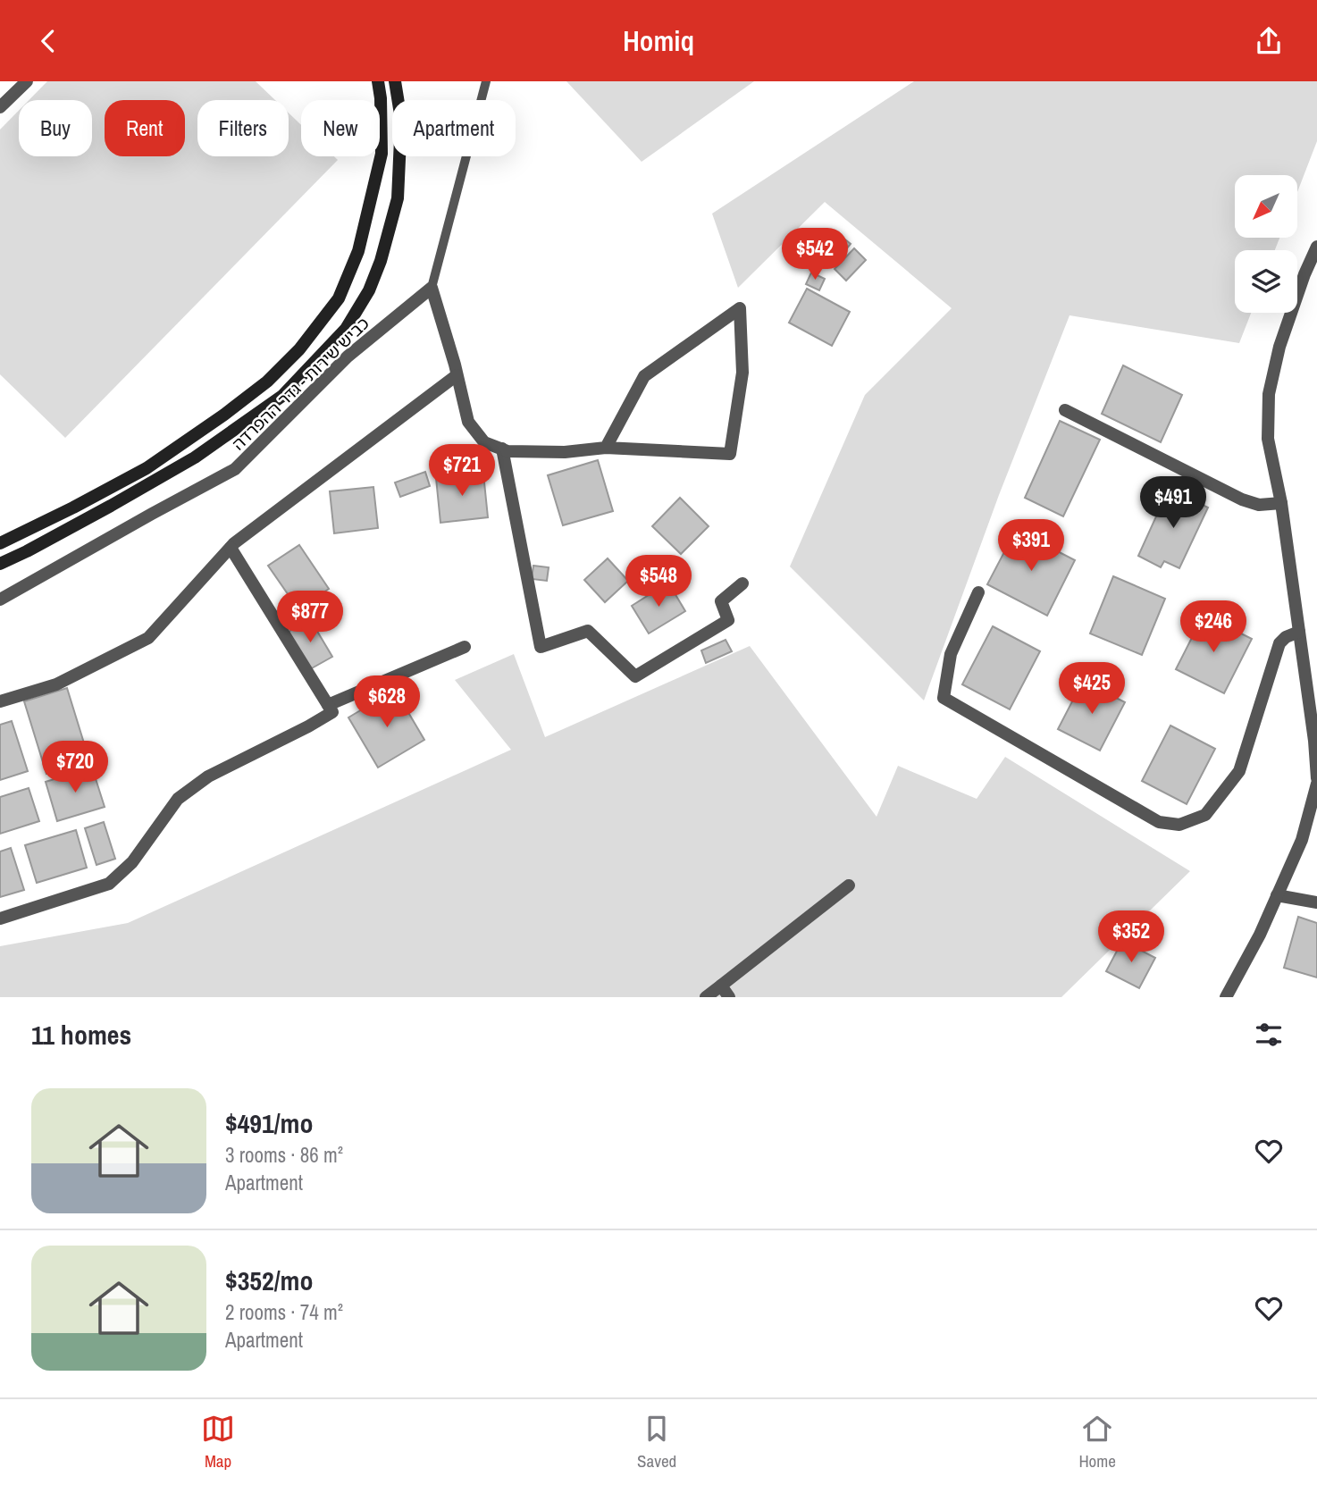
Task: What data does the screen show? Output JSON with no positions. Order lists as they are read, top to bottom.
{
  "streets": {
    "street": ["כביש שירות - גדר ההפרדה"]
  },
  "north": "bottom left",
  "page": {
    "header": "Homiq",
    "chip": [
      "Buy",
      "Rent",
      "Filters",
      "New",
      "Apartment"
    ],
    "price": [
      "$542",
      "$721",
      "$491",
      "$391",
      "$548",
      "$877",
      "$246",
      "$425",
      "$628",
      "$720",
      "$352"
    ],
    "heading": "11 homes",
    "list": [
      {
        "name": "$491/mo",
        "note": "3 rooms · 86 m² · Apartment"
      },
      {
        "name": "$352/mo",
        "note": "2 rooms · 74 m² · Apartment"
      }
    ],
    "tabs": ["Map", "Saved", "Home"]
  }
}
